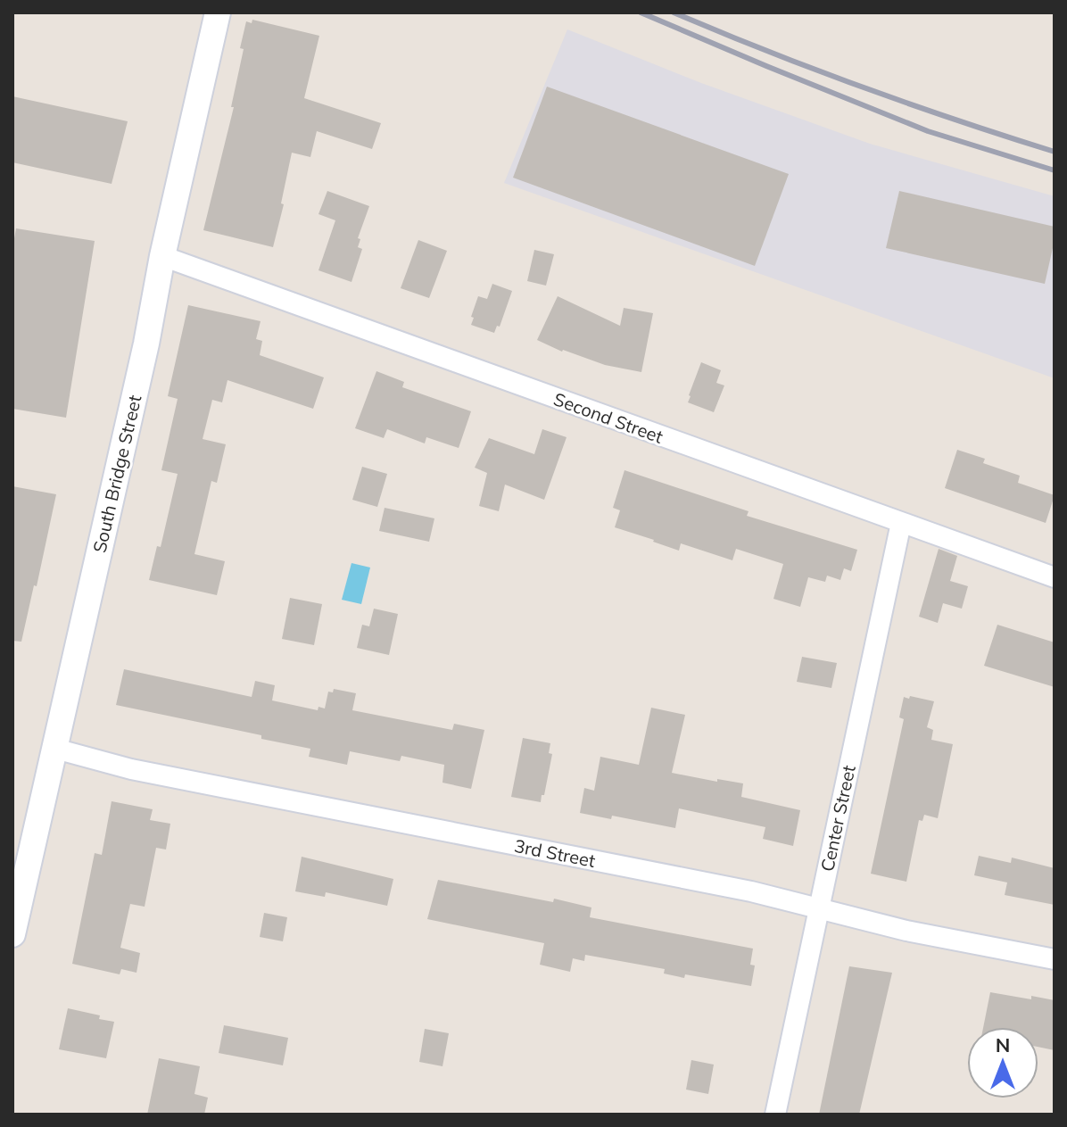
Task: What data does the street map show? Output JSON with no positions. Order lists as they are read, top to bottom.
{
  "streets": {
    "street": [
      "Second Street",
      "South Bridge Street",
      "Center Street",
      "3rd Street"
    ]
  },
  "crossings": [
    ["Second Street", "South Bridge Street"],
    ["Second Street", "Center Street"],
    ["South Bridge Street", "3rd Street"],
    ["Center Street", "3rd Street"]
  ],
  "north": "top"
}
